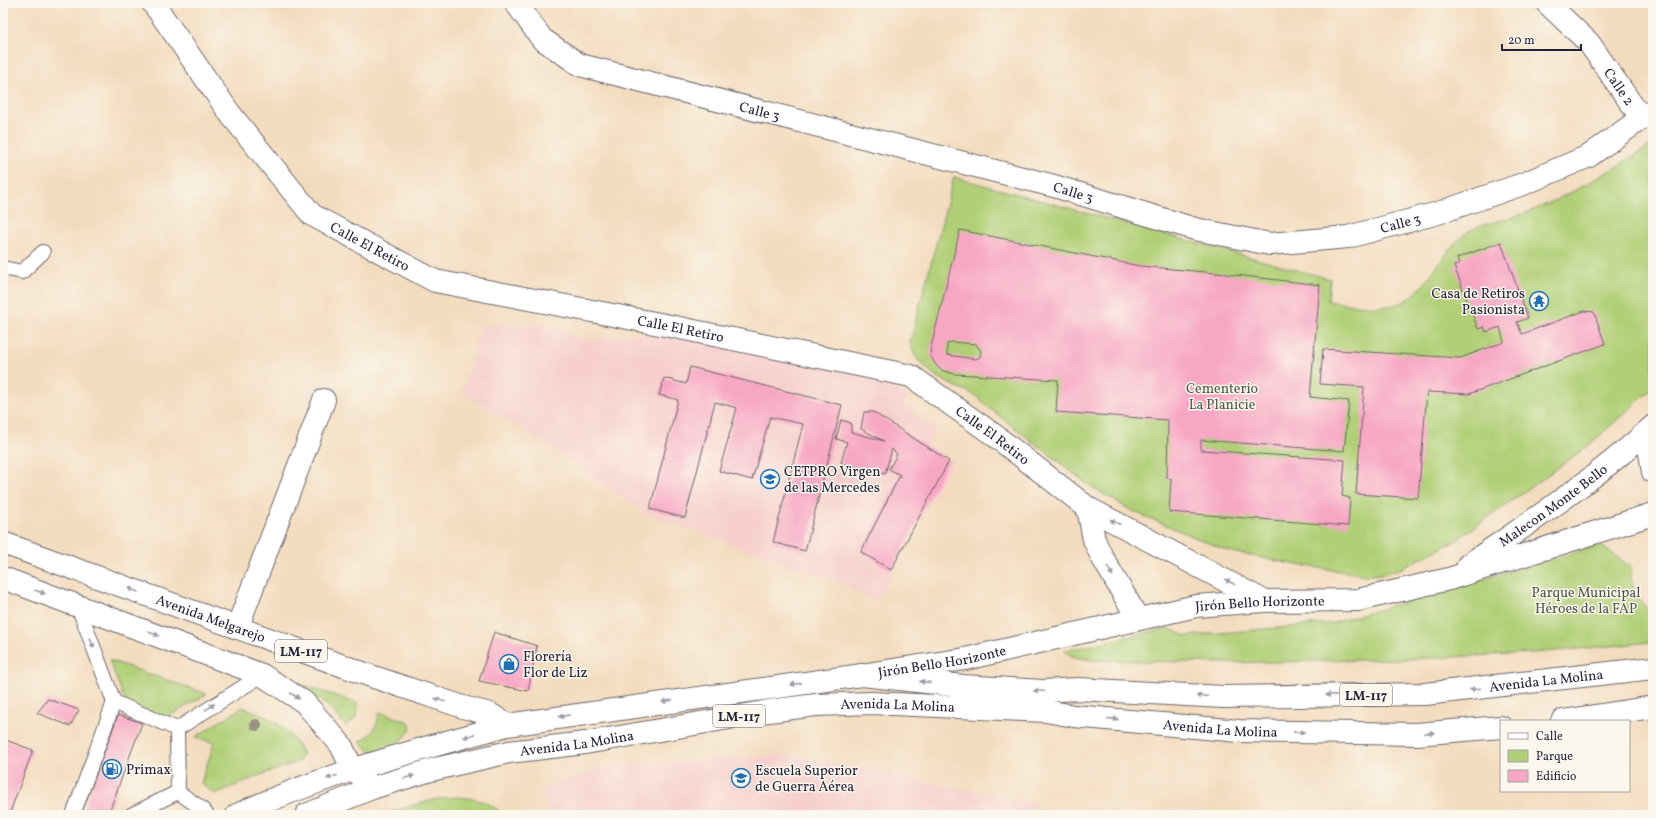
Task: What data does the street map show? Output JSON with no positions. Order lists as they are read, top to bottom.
{
  "streets": {
    "street": [
      "Calle 2",
      "Calle 3",
      "Calle El Retiro",
      "Malecon Monte Bello",
      "Jirón Bello Horizonte",
      "Avenida Melgarejo",
      "LM-117",
      "Avenida La Molina"
    ]
  },
  "crossings": [
    ["Calle 2", "Calle 3"],
    ["Calle El Retiro", "Jirón Bello Horizonte"],
    ["Malecon Monte Bello", "Jirón Bello Horizonte"],
    ["Jirón Bello Horizonte", "Avenida La Molina"],
    ["Avenida Melgarejo", "Avenida La Molina"],
    ["LM-117", "Avenida La Molina"]
  ],
  "parks": ["Cementerio La Planicie", "Parque Municipal Héroes de la FAP"],
  "places": {
    "temple": ["Casa de Retiros Pasionista"],
    "school or university": ["CETPRO Virgen de las Mercedes", "Escuela Superior de Guerra Aérea"],
    "shop": ["Florería Flor de Liz"],
    "fuel station": ["Primax"]
  },
  "legend": ["Calle", "Parque", "Edificio"],
  "scale_bar": "20 m"
}
